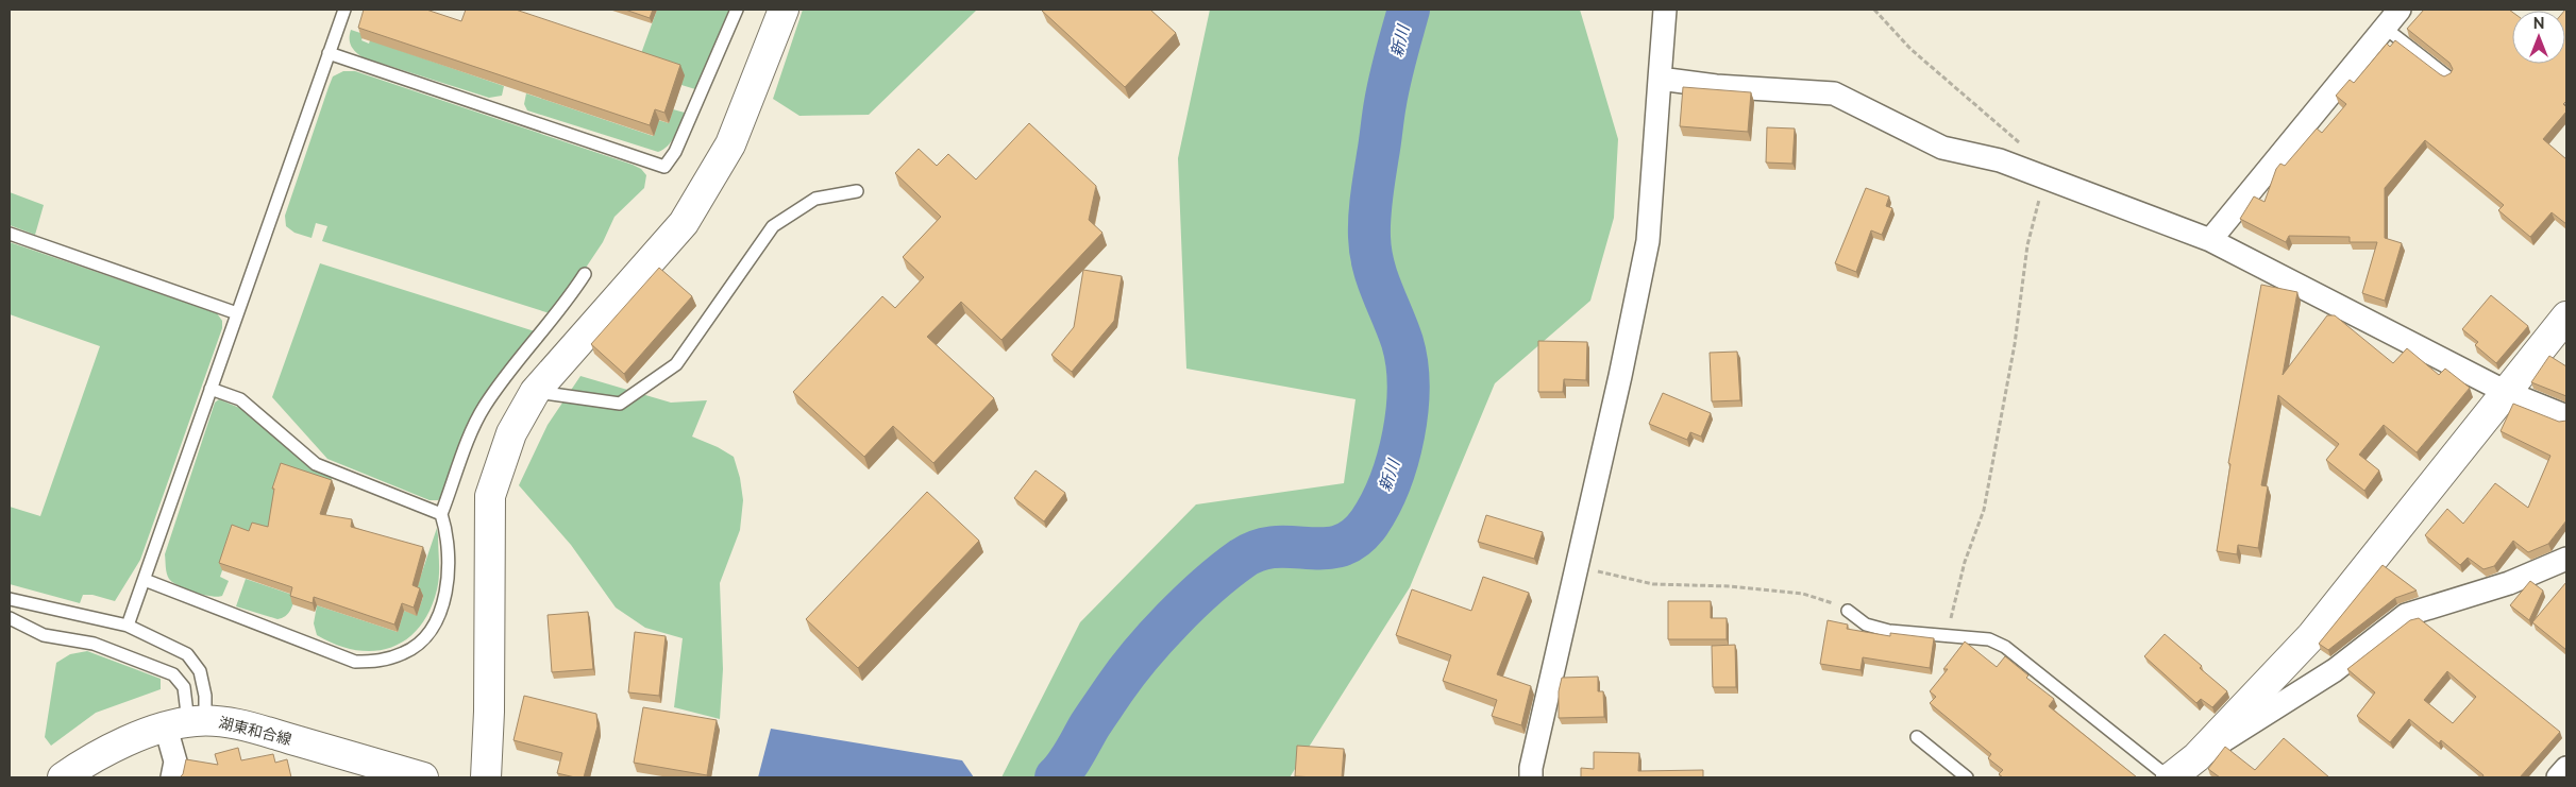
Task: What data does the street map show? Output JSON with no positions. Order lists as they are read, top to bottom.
{
  "streets": {
    "street": ["湖東和合線"]
  },
  "water": ["新川"],
  "north": "top"
}
